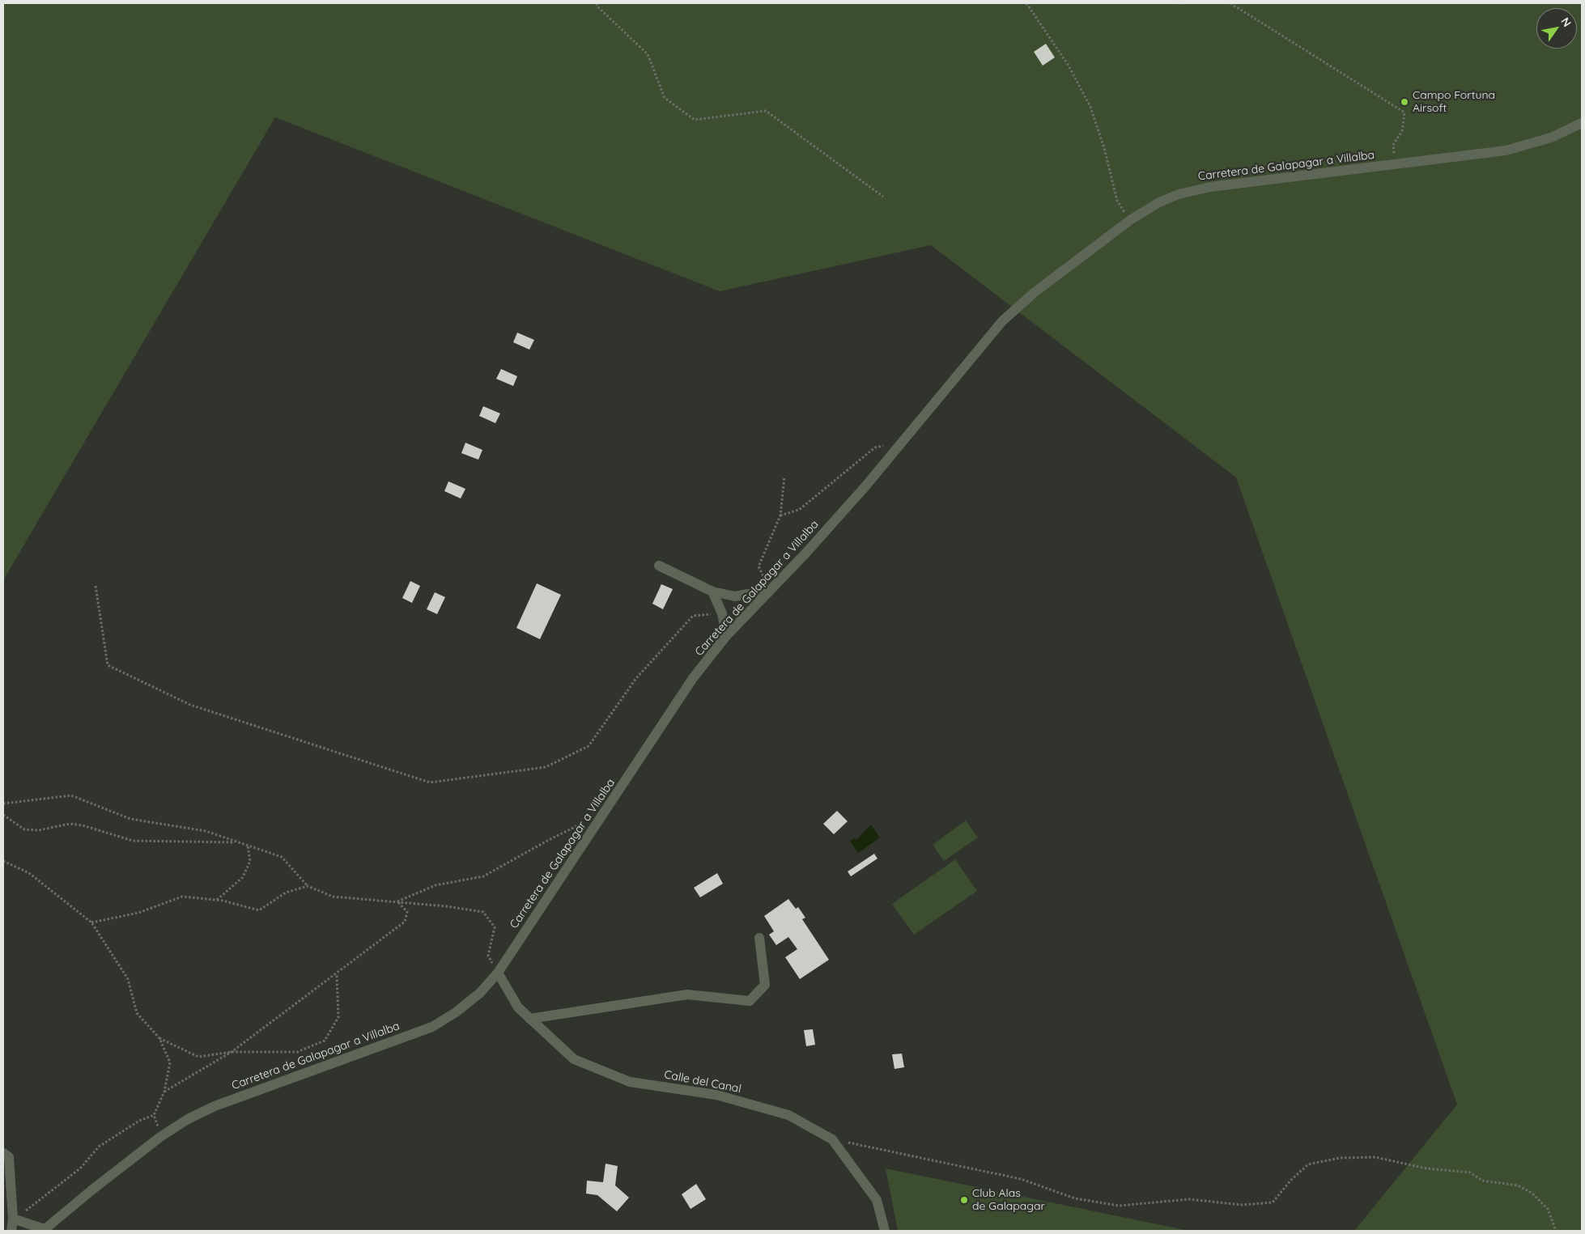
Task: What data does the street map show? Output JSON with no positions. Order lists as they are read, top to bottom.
{
  "streets": {
    "street": ["Carretera de Galapagar a Villalba", "Calle del Canal"]
  },
  "crossings": [
    ["Carretera de Galapagar a Villalba", "Calle del Canal"]
  ],
  "places": ["Campo Fortuna Airsoft", "Club Alas de Galapagar"],
  "north": "top right"
}
